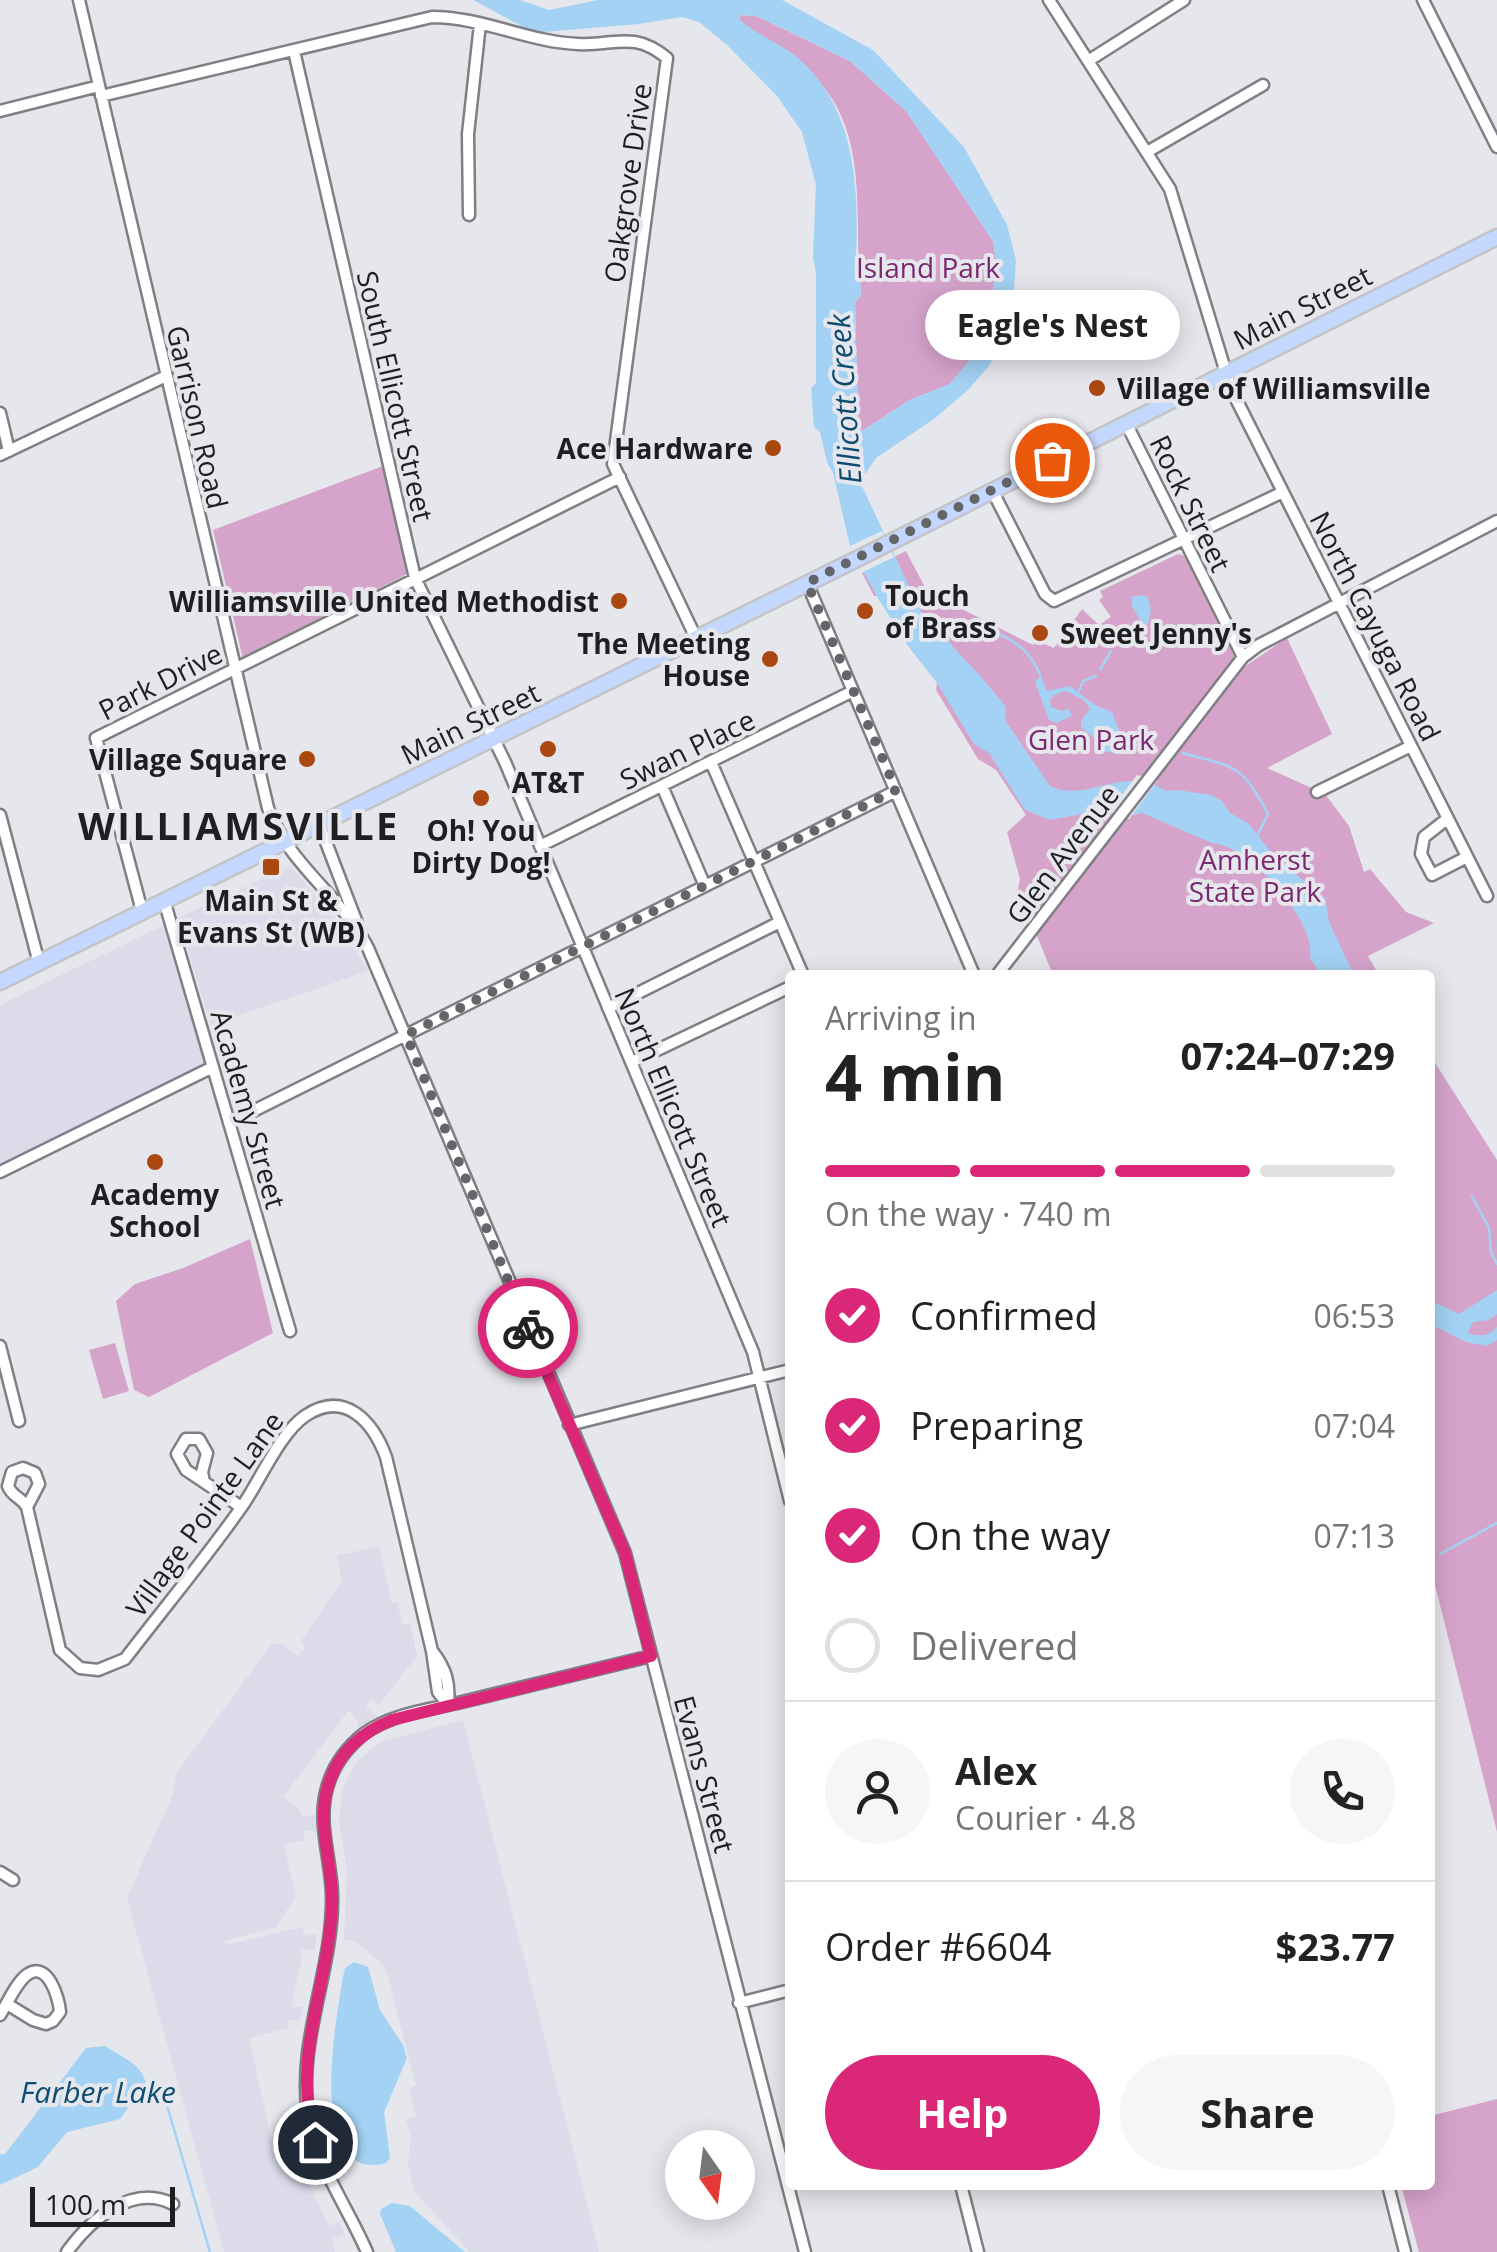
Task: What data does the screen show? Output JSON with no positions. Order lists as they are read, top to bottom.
{
  "streets": {
    "main road": ["Main Street"],
    "street": [
      "Oakgrove Drive",
      "South Ellicott Street",
      "Garrison Road",
      "Rock Street",
      "North Cayuga Road",
      "Park Drive",
      "Swan Place",
      "Glen Avenue",
      "North Ellicott Street",
      "Academy Street",
      "Village Pointe Lane",
      "Evans Street"
    ]
  },
  "crossings": [
    ["Oakgrove Drive", "Main Street"],
    ["Oakgrove Drive", "South Ellicott Street"],
    ["Oakgrove Drive", "Garrison Road"],
    ["Oakgrove Drive", "Park Drive"],
    ["Main Street", "South Ellicott Street"],
    ["Main Street", "Garrison Road"],
    ["Main Street", "Rock Street"],
    ["Main Street", "North Cayuga Road"],
    ["Main Street", "Park Drive"],
    ["Main Street", "North Ellicott Street"],
    ["Main Street", "Academy Street"],
    ["Main Street", "Evans Street"],
    ["South Ellicott Street", "Park Drive"],
    ["South Ellicott Street", "North Ellicott Street"],
    ["Garrison Road", "Park Drive"],
    ["Garrison Road", "Evans Street"],
    ["Rock Street", "Glen Avenue"],
    ["North Cayuga Road", "Glen Avenue"],
    ["Swan Place", "North Ellicott Street"]
  ],
  "districts": ["WILLIAMSVILLE"],
  "water": ["Ellicott Creek", "Farber Lake"],
  "parks": ["Island Park", "Glen Park", "Amherst State Park"],
  "places": {
    "other": [
      "Village of Williamsville",
      "Ace Hardware",
      "Eagle's Nest",
      "Williamsville United Methodist",
      "Touch of Brass",
      "Sweet Jenny's",
      "The Meeting House",
      "AT&T",
      "Village Square",
      "Oh! You Dirty Dog!",
      "Academy School"
    ],
    "transit": ["Main St & Evans St (WB)"]
  },
  "scale_bar": "100 m",
  "north": "bottom",
  "page": {
    "bubble": "Eagle's Nest",
    "heading": ["4 min", "Arriving in", "07:24–07:29"],
    "panel": [
      "Alex",
      "Courier · 4.8",
      "Order #6604",
      "$23.77"
    ],
    "bar": "On the way · 740 m",
    "list": [
      ["Confirmed", "06:53"],
      ["Preparing", "07:04"],
      ["On the way", "07:13"],
      "Delivered"
    ],
    "buttons": ["Help", "Share"],
    "scale": "100 m"
  }
}
